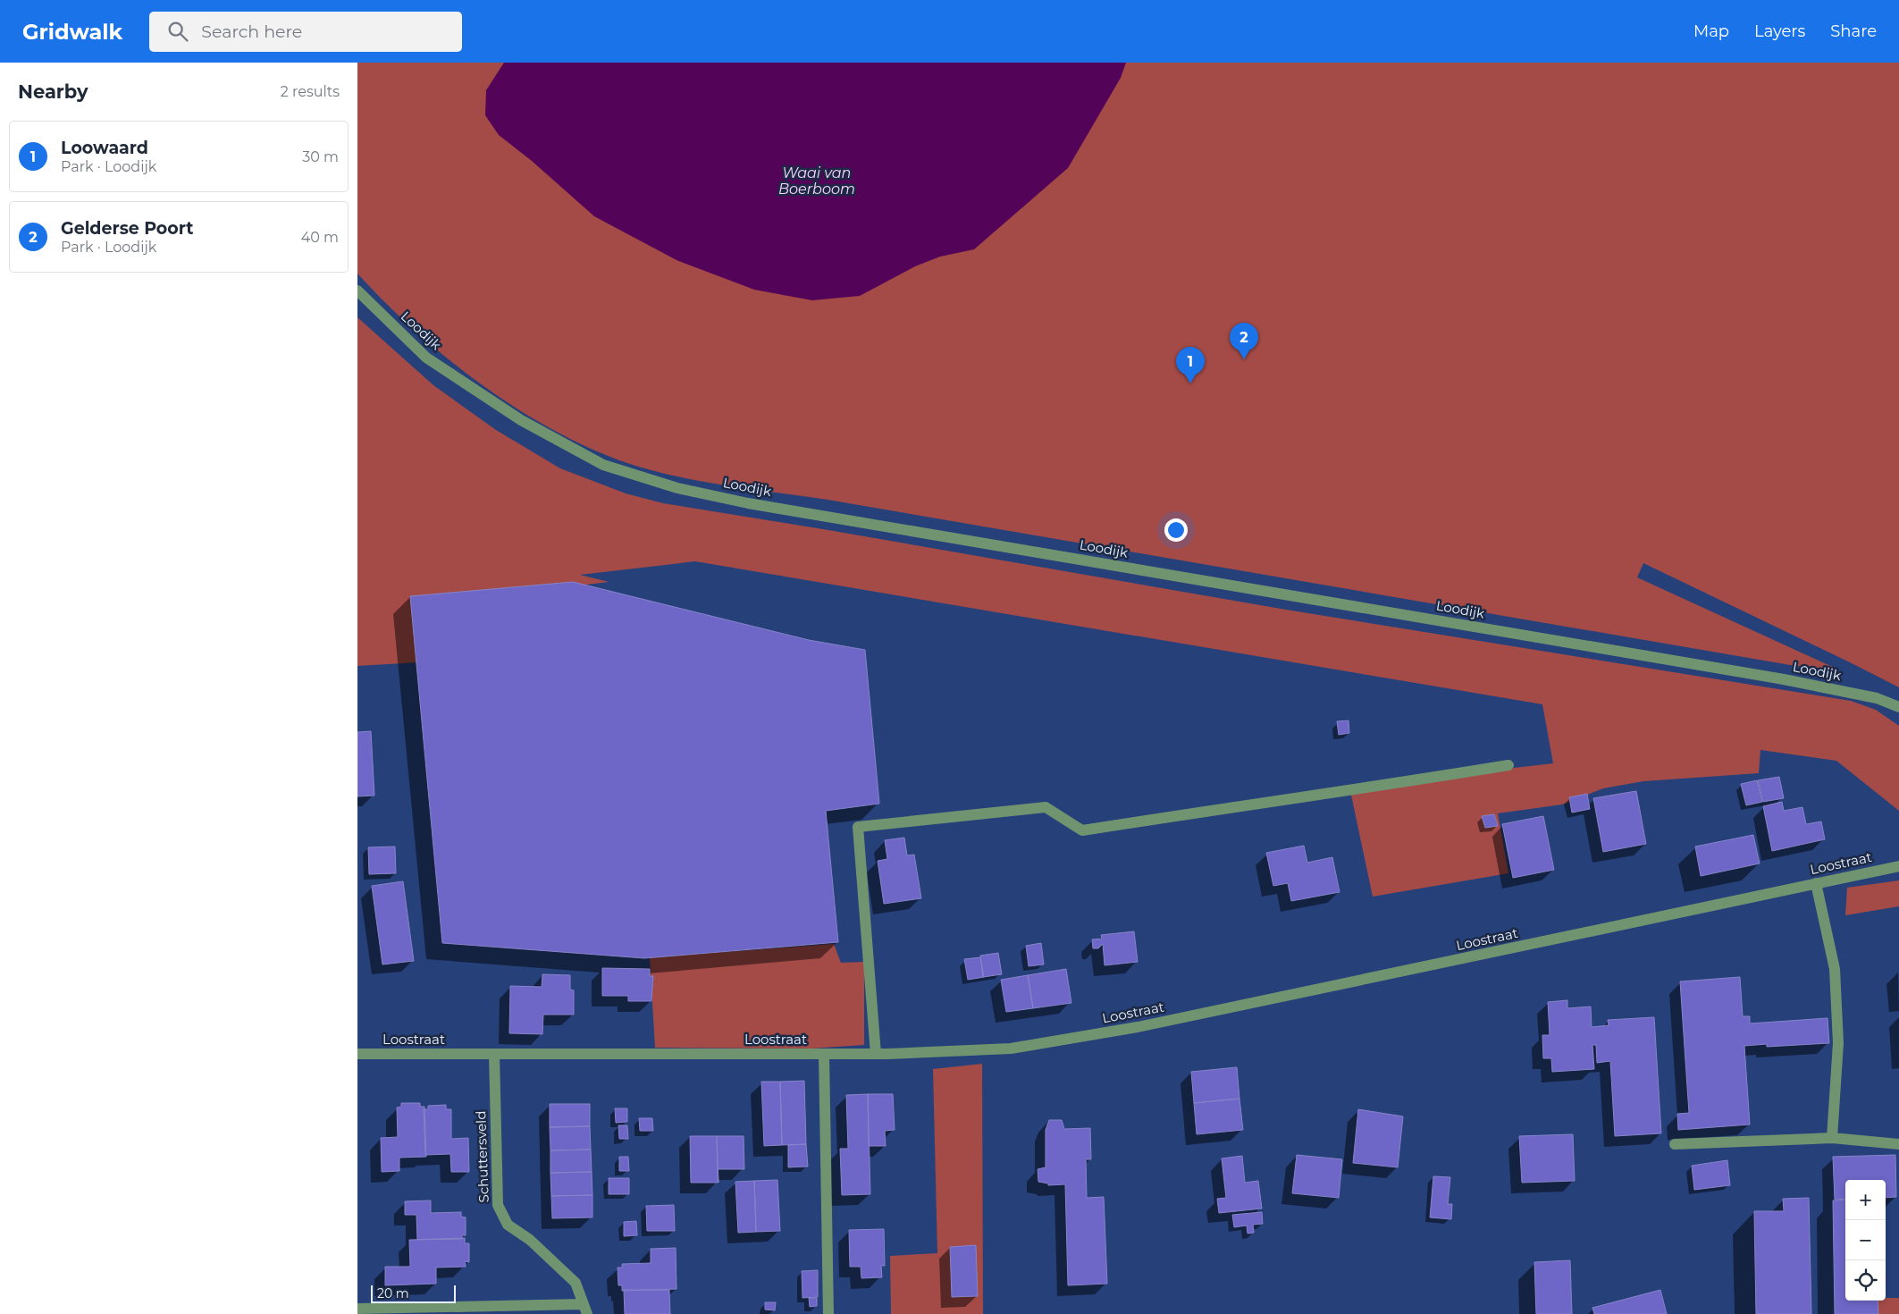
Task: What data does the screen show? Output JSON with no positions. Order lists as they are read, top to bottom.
{
  "streets": {
    "street": ["Loodijk", "Loostraat", "Schuttersveld"]
  },
  "crossings": [
    ["Loostraat", "Schuttersveld"]
  ],
  "water": ["Waai van Boerboom"],
  "scale_bar": "20 m",
  "page": {
    "header": "Gridwalk",
    "search": "Search here",
    "nav": ["Map", "Layers", "Share"],
    "heading": ["Nearby", "2 results"],
    "list": [
      {
        "mark": "1",
        "name": "Loowaard",
        "note": "Park · Loodijk",
        "value": "30 m"
      },
      {
        "mark": "2",
        "name": "Gelderse Poort",
        "note": "Park · Loodijk",
        "value": "40 m"
      }
    ],
    "pins": ["2", "1"],
    "map_buttons": ["+", "−"],
    "scale": "20 m"
  }
}
